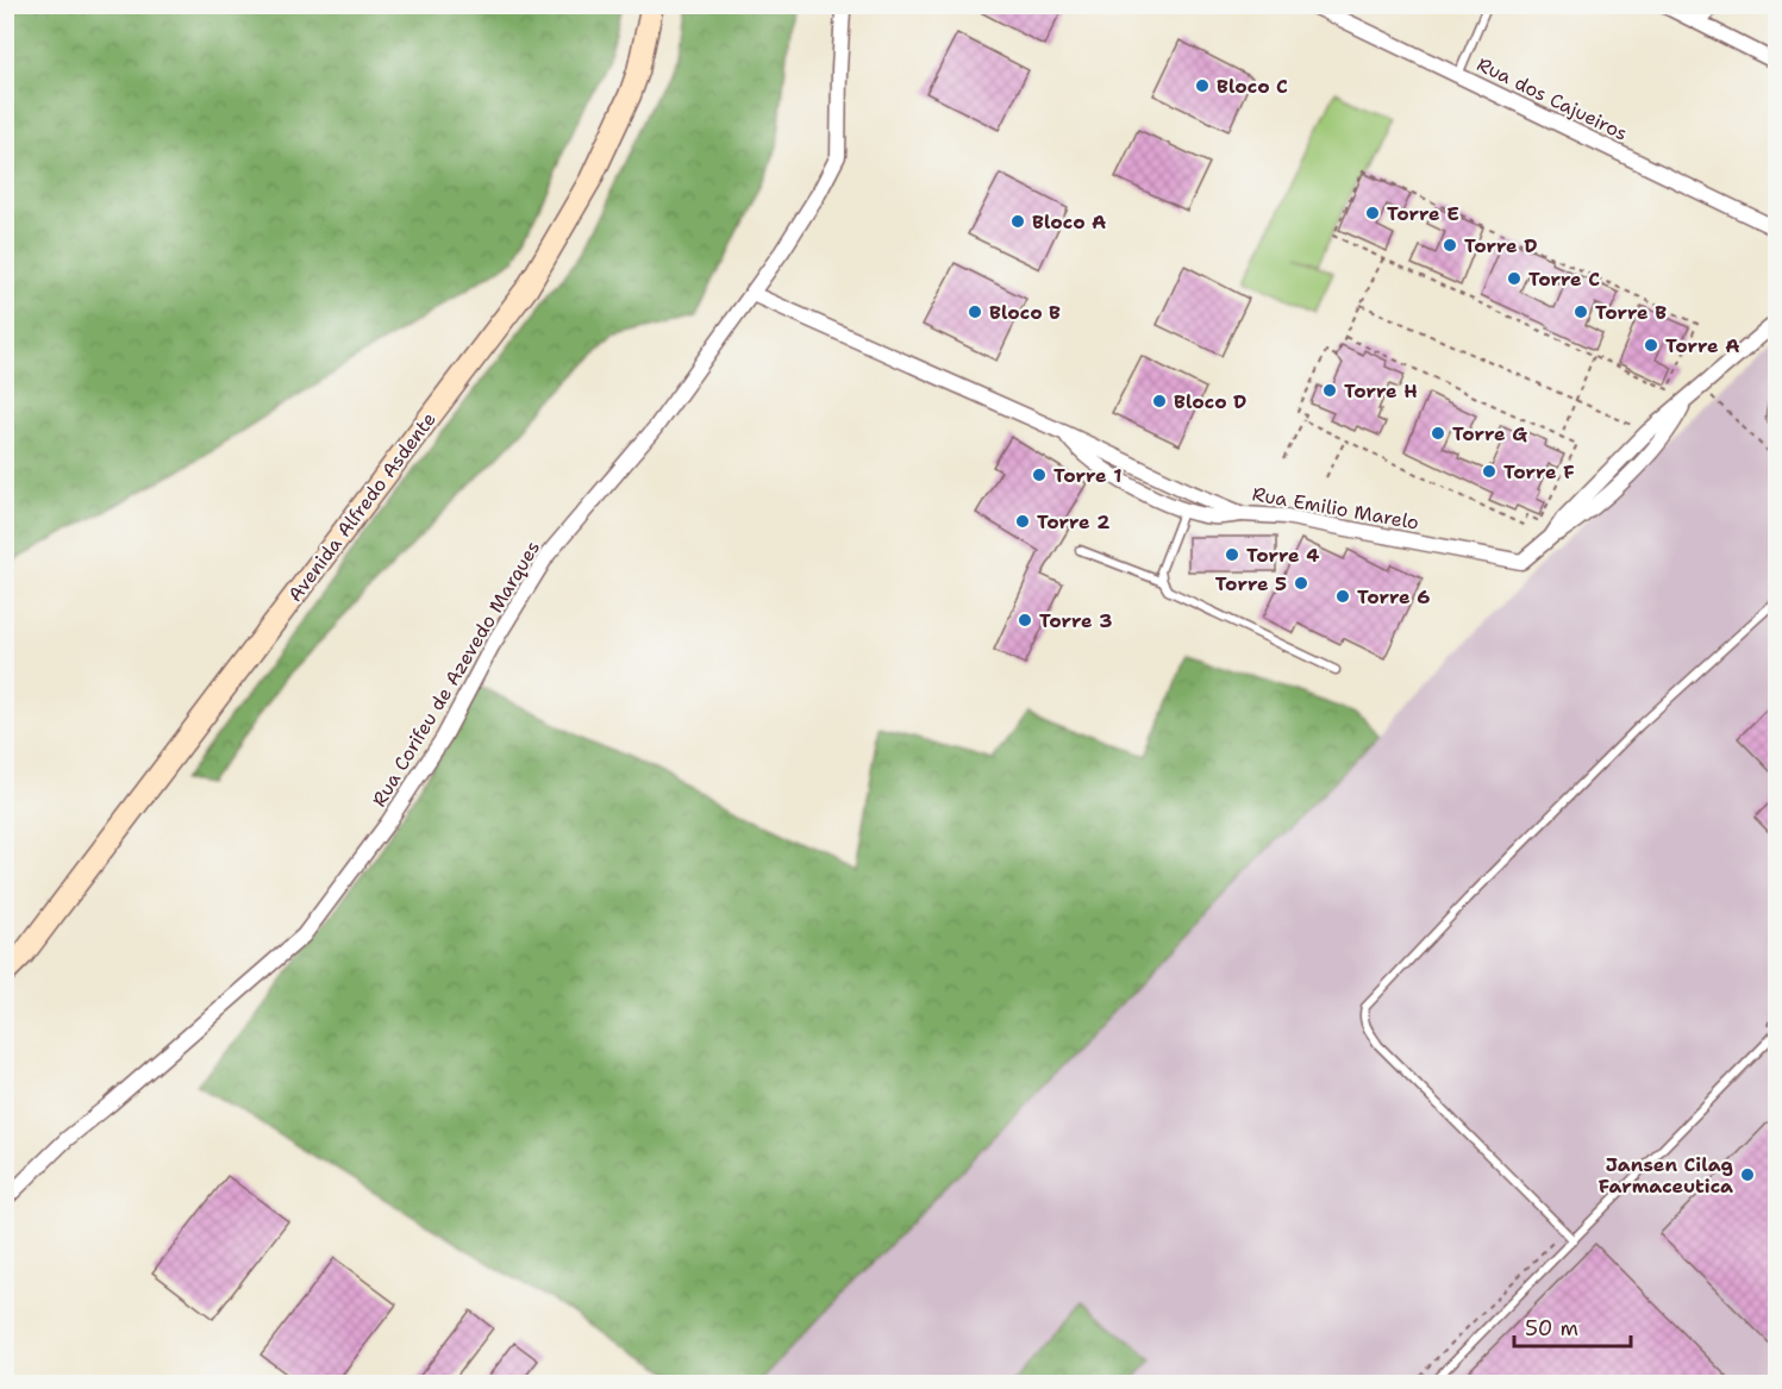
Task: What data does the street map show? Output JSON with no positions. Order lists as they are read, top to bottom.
{
  "streets": {
    "street": [
      "Rua dos Cajueiros",
      "Avenida Alfredo Asdente",
      "Rua Emilio Marelo",
      "Rua Corifeu de Azevedo Marques"
    ]
  },
  "crossings": [
    ["Rua Emilio Marelo", "Rua Corifeu de Azevedo Marques"]
  ],
  "places": [
    "Bloco C",
    "Torre E",
    "Bloco A",
    "Torre D",
    "Torre C",
    "Bloco B",
    "Torre B",
    "Torre A",
    "Torre H",
    "Bloco D",
    "Torre G",
    "Torre F",
    "Torre 1",
    "Torre 2",
    "Torre 4",
    "Torre 5",
    "Torre 6",
    "Torre 3",
    "Jansen Cilag Farmaceutica"
  ],
  "scale_bar": "50 m"
}
